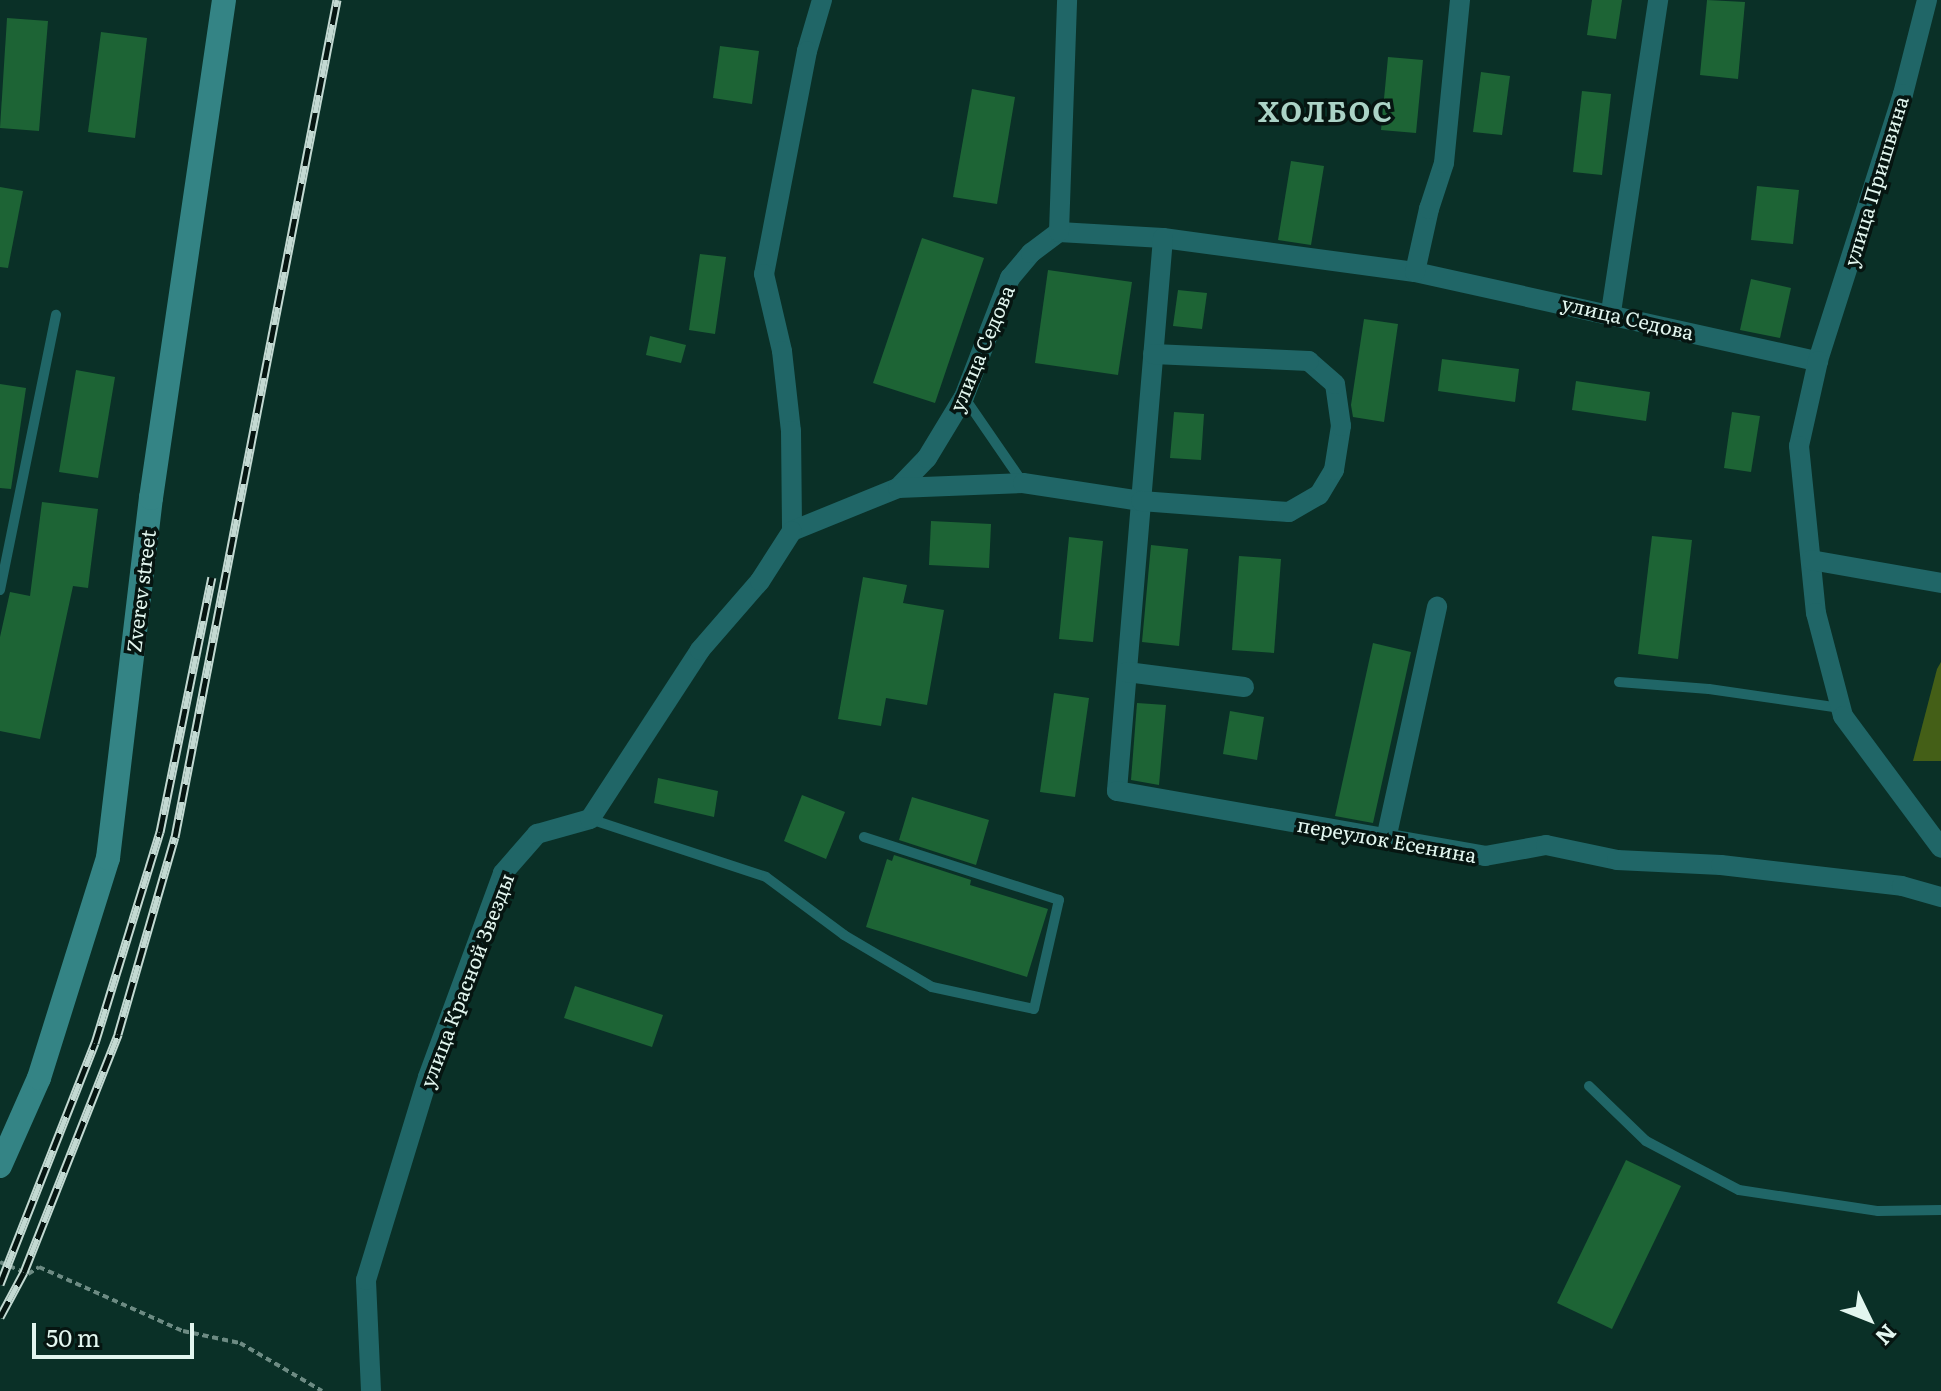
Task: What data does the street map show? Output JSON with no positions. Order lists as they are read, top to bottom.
{
  "streets": {
    "main road": ["Zverev street"],
    "street": [
      "улица Пришвина",
      "улица Седова",
      "переулок Есенина",
      "улица Красной Звезды"
    ]
  },
  "crossings": [
    ["улица Пришвина", "улица Седова"]
  ],
  "districts": ["ХОЛБОС"],
  "scale_bar": "50 m",
  "north": "bottom right"
}
